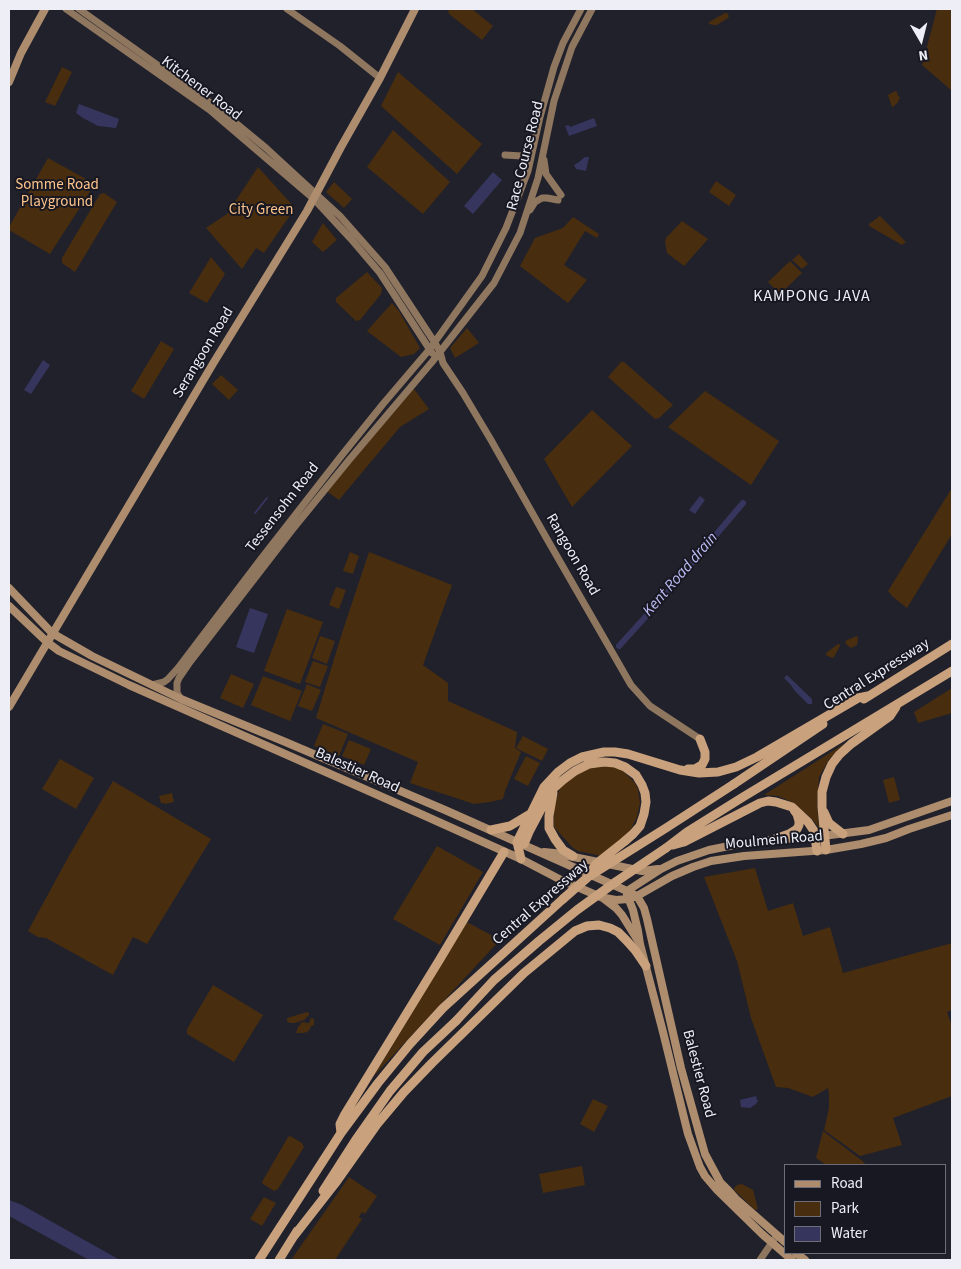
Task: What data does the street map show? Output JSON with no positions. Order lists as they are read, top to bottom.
{
  "streets": {
    "highway": ["Central Expressway"],
    "main road": ["Serangoon Road", "Balestier Road", "Moulmein Road"],
    "street": [
      "Kitchener Road",
      "Race Course Road",
      "Tessensohn Road",
      "Rangoon Road"
    ]
  },
  "crossings": [
    ["Kitchener Road", "Serangoon Road"],
    ["Kitchener Road", "Rangoon Road"],
    ["Race Course Road", "Tessensohn Road"],
    ["Race Course Road", "Rangoon Road"],
    ["Serangoon Road", "Rangoon Road"],
    ["Serangoon Road", "Balestier Road"],
    ["Tessensohn Road", "Rangoon Road"],
    ["Tessensohn Road", "Balestier Road"],
    ["Balestier Road", "Moulmein Road"]
  ],
  "districts": ["KAMPONG JAVA"],
  "water": ["Kent Road drain"],
  "parks": ["Somme Road Playground", "City Green"],
  "legend": ["Road", "Park", "Water"],
  "north": "bottom"
}
